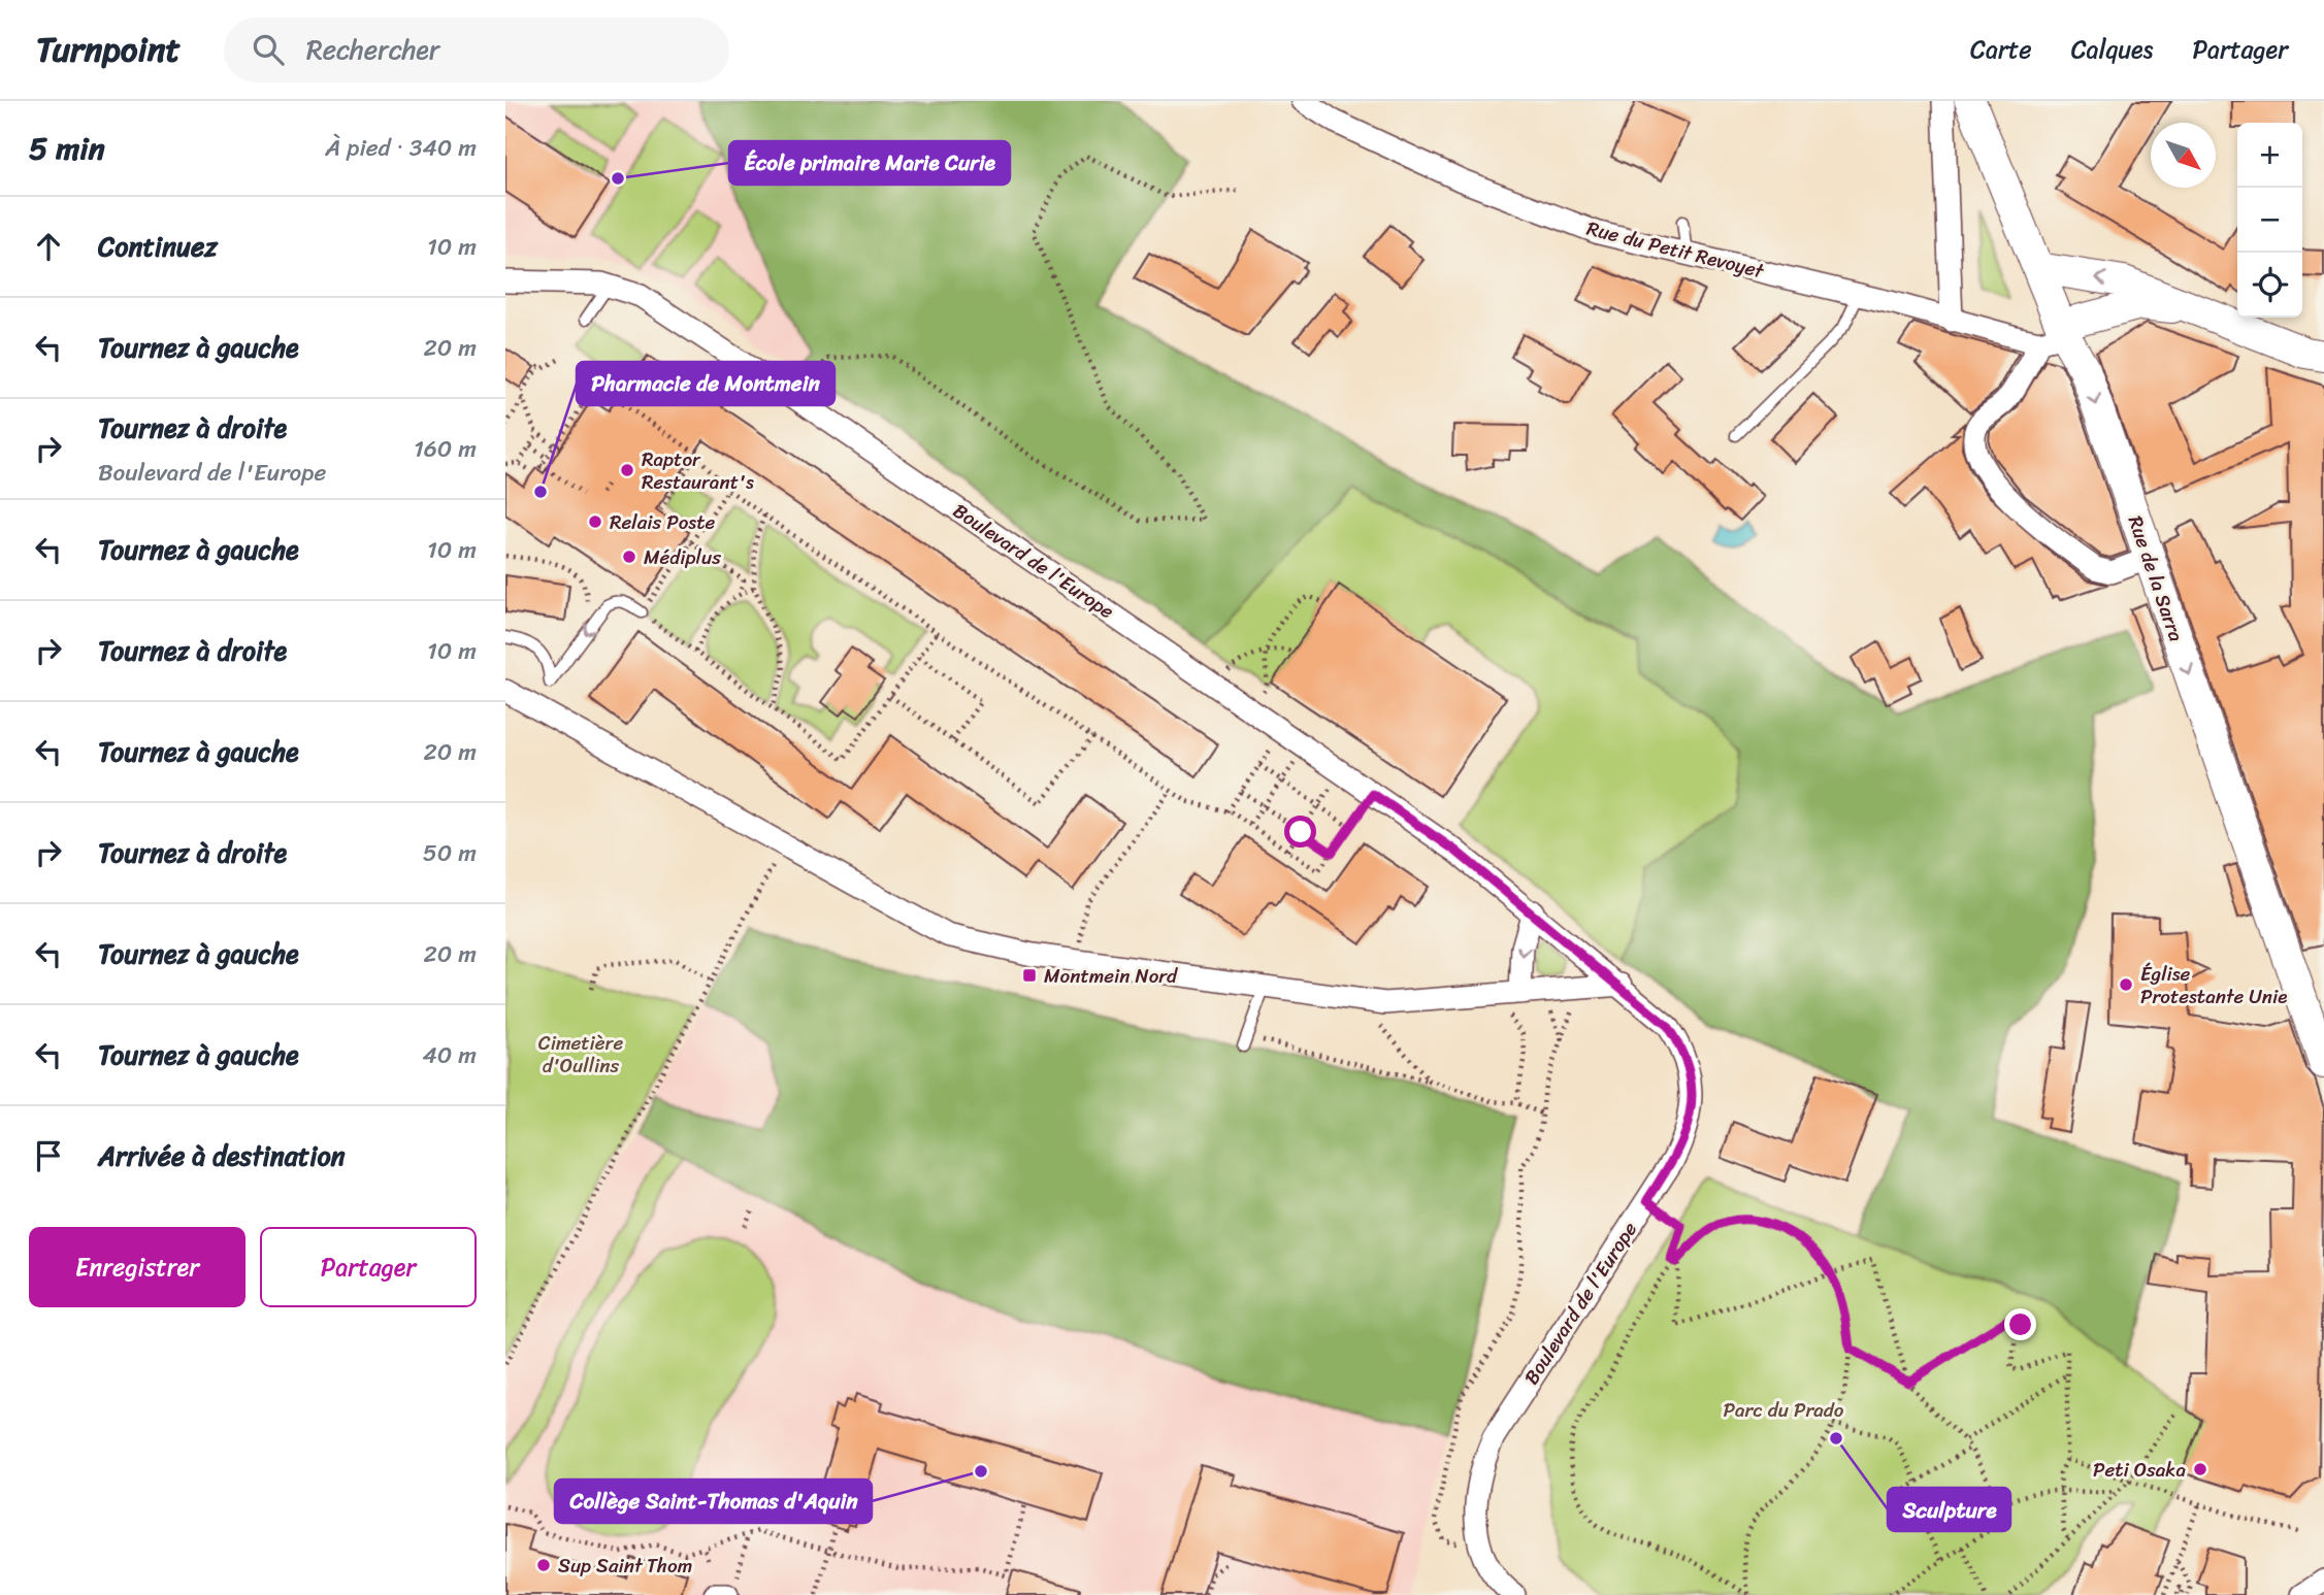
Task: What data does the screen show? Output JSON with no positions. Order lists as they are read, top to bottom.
{
  "streets": {
    "street": ["Rue du Petit Revoyet", "Boulevard de l'Europe", "Rue de la Sarra"]
  },
  "crossings": [
    ["Rue du Petit Revoyet", "Rue de la Sarra"]
  ],
  "one_way": ["Rue de la Sarra"],
  "parks": ["Cimetière d'Oullins", "Parc du Prado"],
  "places": {
    "other": [
      "École primaire Marie Curie",
      "Raptor Restaurant's",
      "Pharmacie de Montmein",
      "Relais Poste",
      "Médiplus",
      "Église Protestante Unie",
      "Sculpture",
      "Peti Osaka",
      "Collège Saint-Thomas d'Aquin",
      "Sup Saint Thom"
    ],
    "transit": ["Montmein Nord"]
  },
  "north": "bottom right",
  "page": {
    "header": "Turnpoint",
    "search": "Rechercher",
    "nav": ["Carte", "Calques", "Partager"],
    "heading": ["5 min", "À pied · 340 m"],
    "map_buttons": ["+", "−"],
    "list": [
      ["Continuez", "10 m"],
      ["Tournez à gauche", "20 m"],
      ["Tournez à droite", "Boulevard de l'Europe", "160 m"],
      ["Tournez à gauche", "10 m"],
      ["Tournez à droite", "10 m"],
      ["Tournez à gauche", "20 m"],
      ["Tournez à droite", "50 m"],
      ["Tournez à gauche", "20 m"],
      ["Tournez à gauche", "40 m"],
      "Arrivée à destination"
    ],
    "buttons": ["Enregistrer", "Partager"]
  }
}
